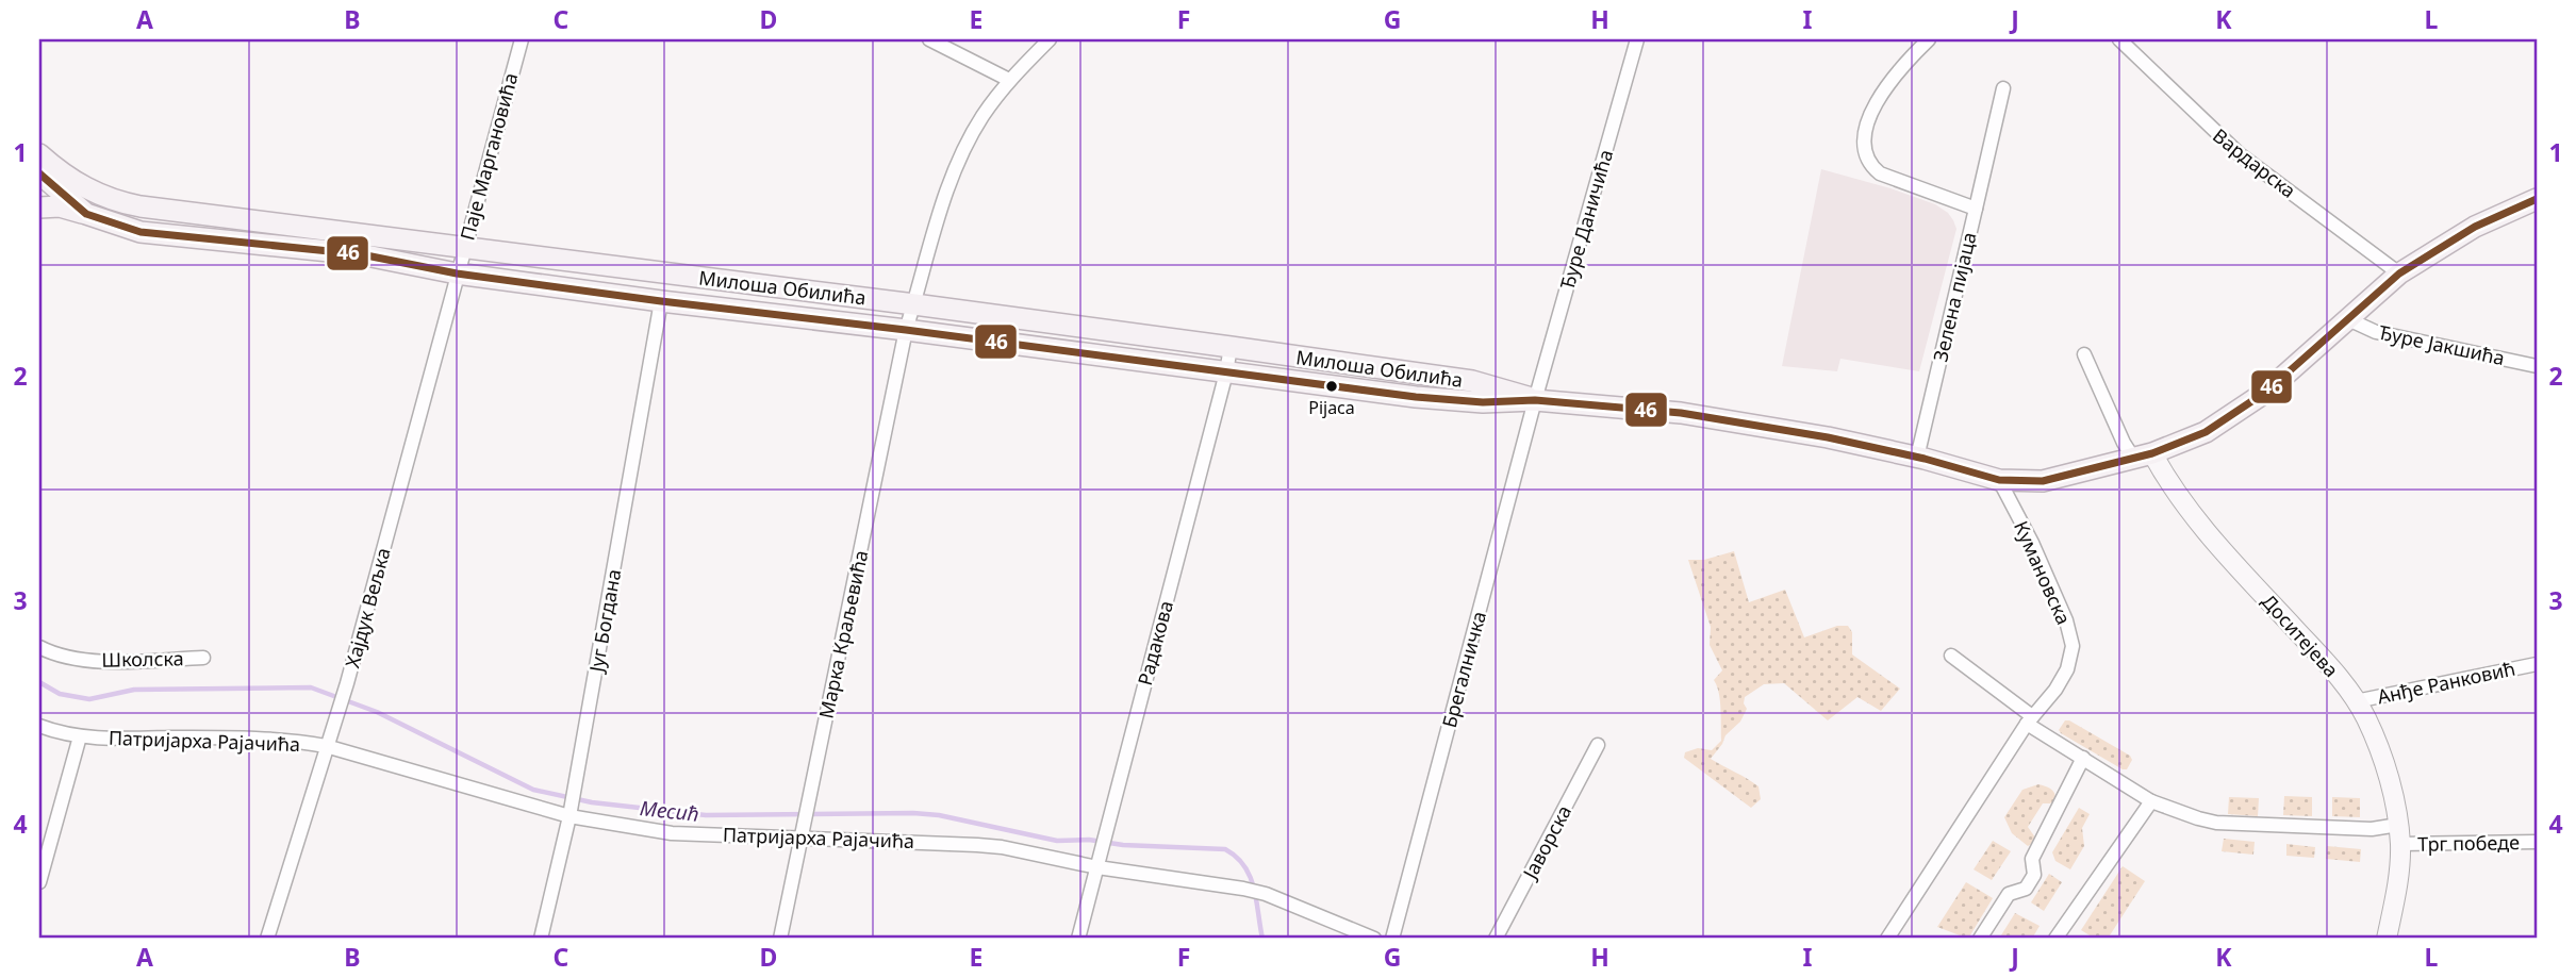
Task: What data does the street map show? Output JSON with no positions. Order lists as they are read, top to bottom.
{
  "streets": {
    "main road": ["Милоша Обилића", "Доситејева"],
    "street": [
      "Паје Маргановића",
      "Вардарска",
      "Ђуре Даничића",
      "Зелена пијаца",
      "Ђуре Јакшића",
      "Кумановска",
      "Хајдук Вељка",
      "Југ Богдана",
      "Марка Краљевића",
      "Радакова",
      "Школска",
      "Брегалничка",
      "Анђе Ранковић",
      "Патријарха Рајачића",
      "Јаворска",
      "Трг победе"
    ]
  },
  "crossings": [
    ["Паје Маргановића", "Милоша Обилића"],
    ["Паје Маргановића", "Хајдук Вељка"],
    ["Ђуре Даничића", "Милоша Обилића"],
    ["Ђуре Даничића", "Брегалничка"],
    ["Милоша Обилића", "Зелена пијаца"],
    ["Милоша Обилића", "Хајдук Вељка"],
    ["Милоша Обилића", "Југ Богдана"],
    ["Милоша Обилића", "Марка Краљевића"],
    ["Милоша Обилића", "Радакова"],
    ["Милоша Обилића", "Брегалничка"],
    ["Кумановска", "Трг победе"],
    ["Хајдук Вељка", "Патријарха Рајачића"],
    ["Југ Богдана", "Патријарха Рајачића"],
    ["Марка Краљевића", "Патријарха Рајачића"],
    ["Доситејева", "Анђе Ранковић"],
    ["Доситејева", "Трг победе"],
    ["Радакова", "Патријарха Рајачића"]
  ],
  "water": ["Месић"],
  "places": ["Pijaca"],
  "lines": ["transit line 46"],
  "grid": {
    "columns": [
      "A",
      "B",
      "C",
      "D",
      "E",
      "F",
      "G",
      "H",
      "I",
      "J",
      "K",
      "L"
    ],
    "rows": [
      "1",
      "2",
      "3",
      "4"
    ]
  }
}
